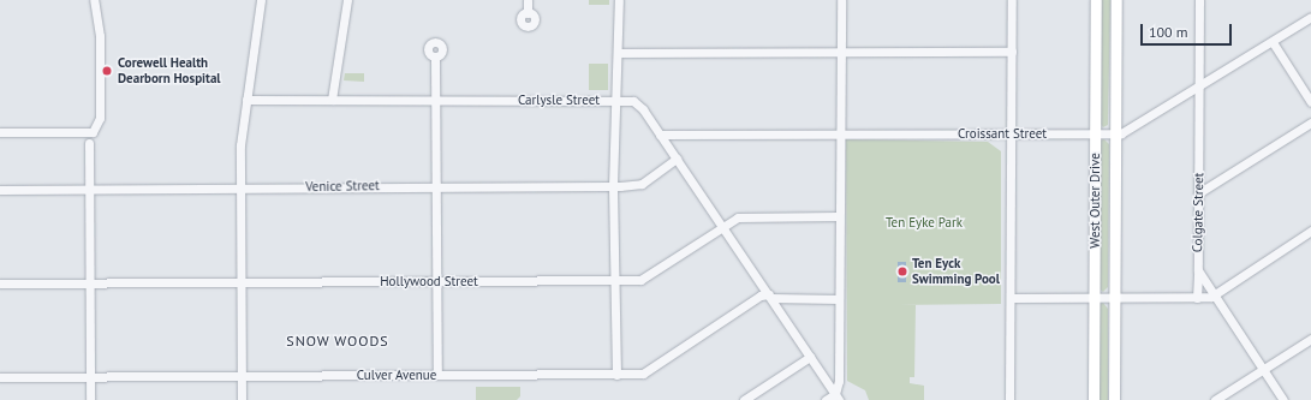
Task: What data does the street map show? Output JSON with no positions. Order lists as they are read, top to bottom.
{
  "streets": {
    "main road": ["West Outer Drive"],
    "street": [
      "Carlysle Street",
      "Croissant Street",
      "Venice Street",
      "Colgate Street",
      "Hollywood Street",
      "Culver Avenue"
    ]
  },
  "crossings": [
    ["Carlysle Street", "Croissant Street"],
    ["Carlysle Street", "Venice Street"],
    ["Carlysle Street", "Hollywood Street"],
    ["Carlysle Street", "Culver Avenue"],
    ["Croissant Street", "West Outer Drive"],
    ["Croissant Street", "Colgate Street"]
  ],
  "districts": ["SNOW WOODS"],
  "parks": ["Ten Eyke Park"],
  "places": ["Corewell Health Dearborn Hospital", "Ten Eyck Swimming Pool"],
  "scale_bar": "100 m"
}
